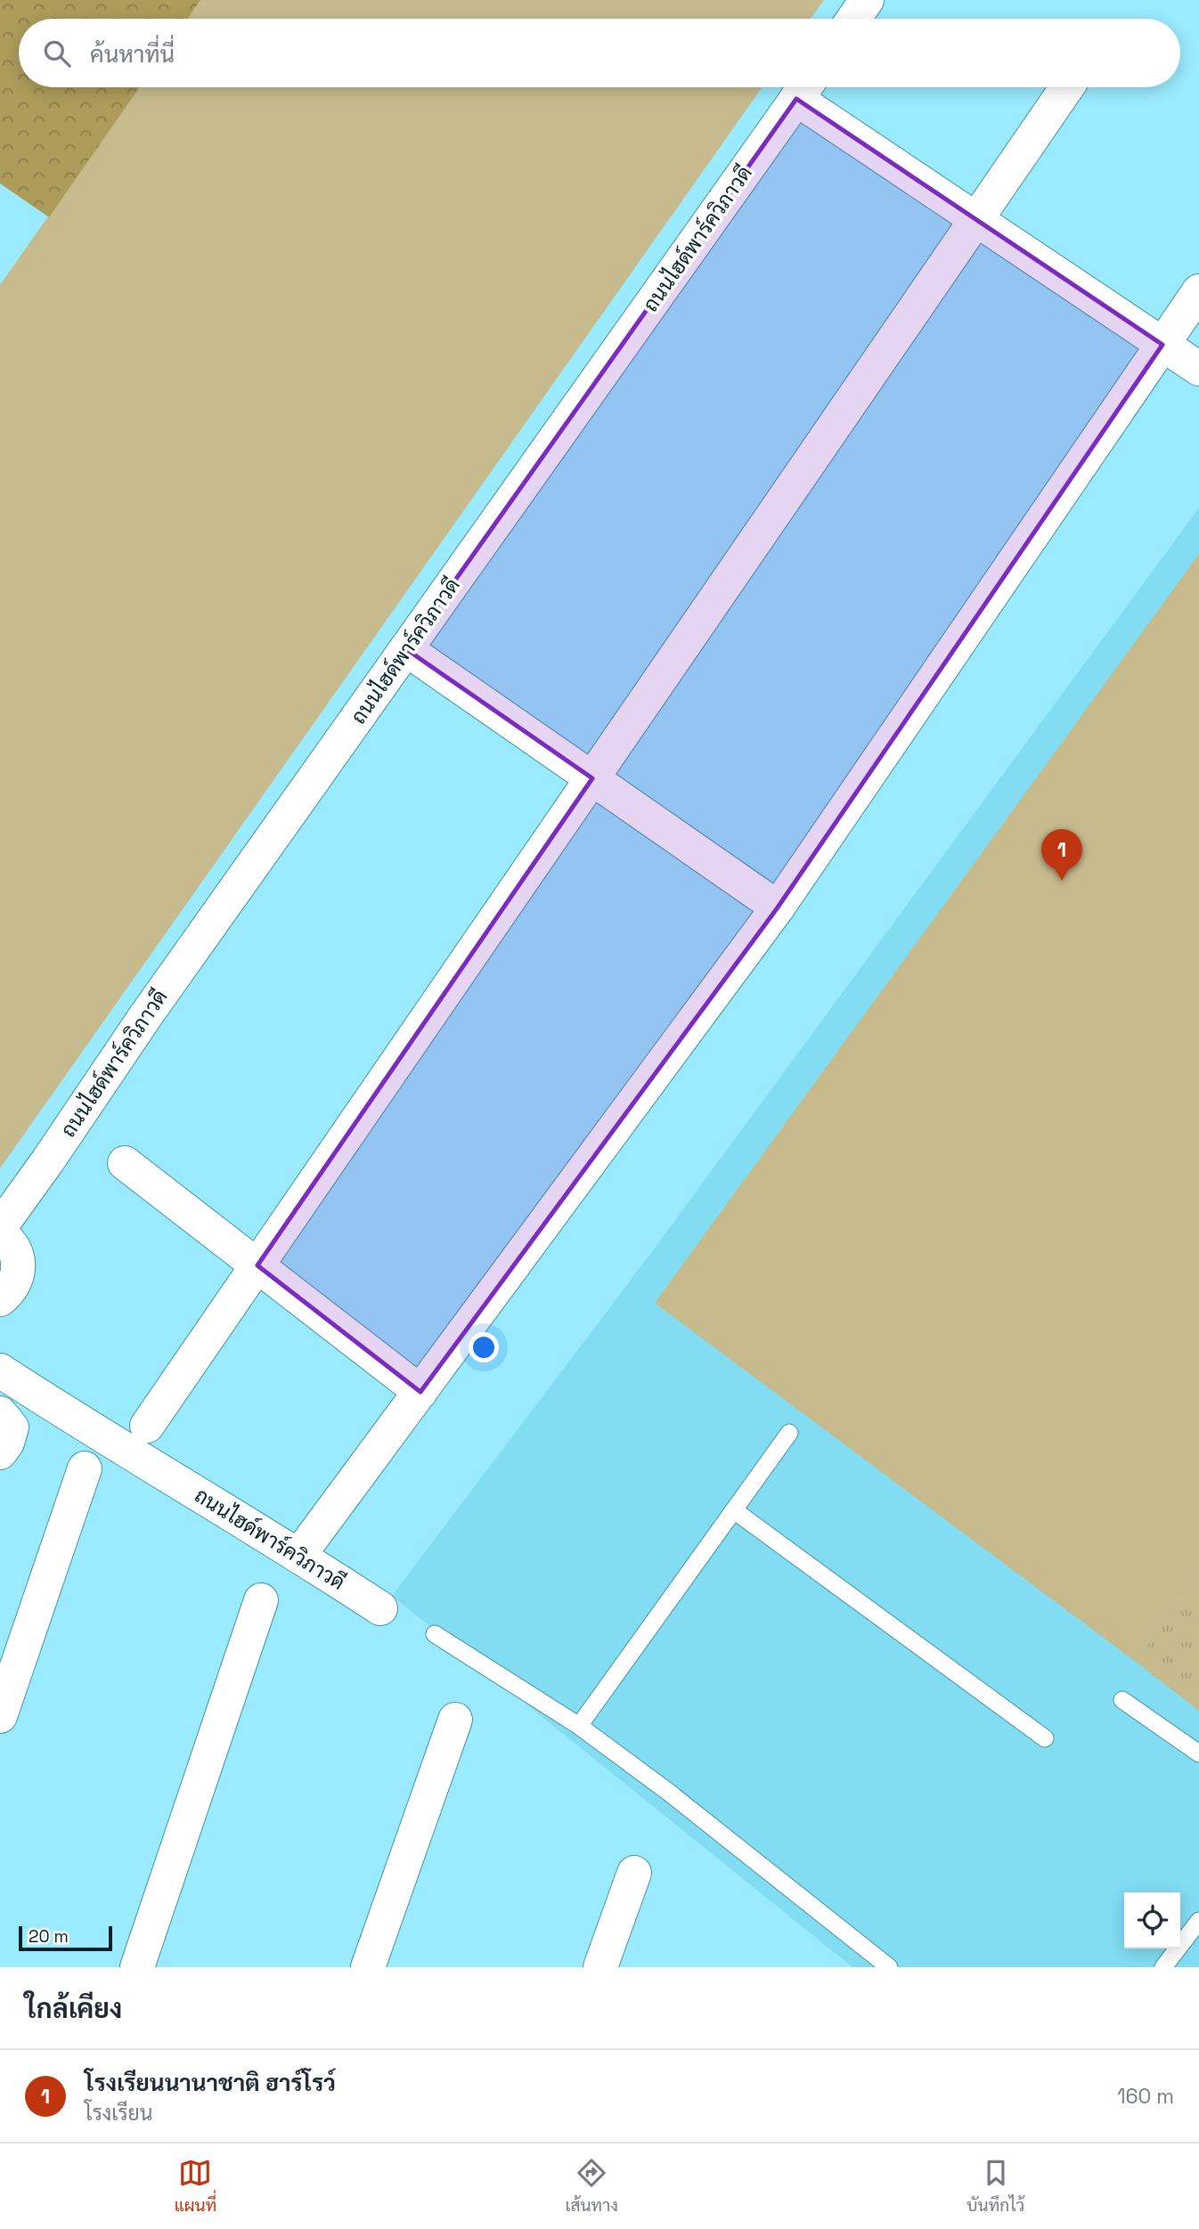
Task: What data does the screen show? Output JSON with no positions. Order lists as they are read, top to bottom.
{
  "streets": {
    "street": ["ถนนไฮด์พาร์ควิภาวดี"]
  },
  "scale_bar": "20 m",
  "page": {
    "search": "ค้นหาที่นี่",
    "pins": "1",
    "scale": "20 m",
    "heading": "ใกล้เคียง",
    "list": [
      {
        "mark": "1",
        "name": "โรงเรียนนานาชาติ ฮาร์โรว์",
        "note": "โรงเรียน",
        "value": "160 m"
      }
    ],
    "nav": ["แผนที่", "เส้นทาง", "บันทึกไว้"]
  }
}
